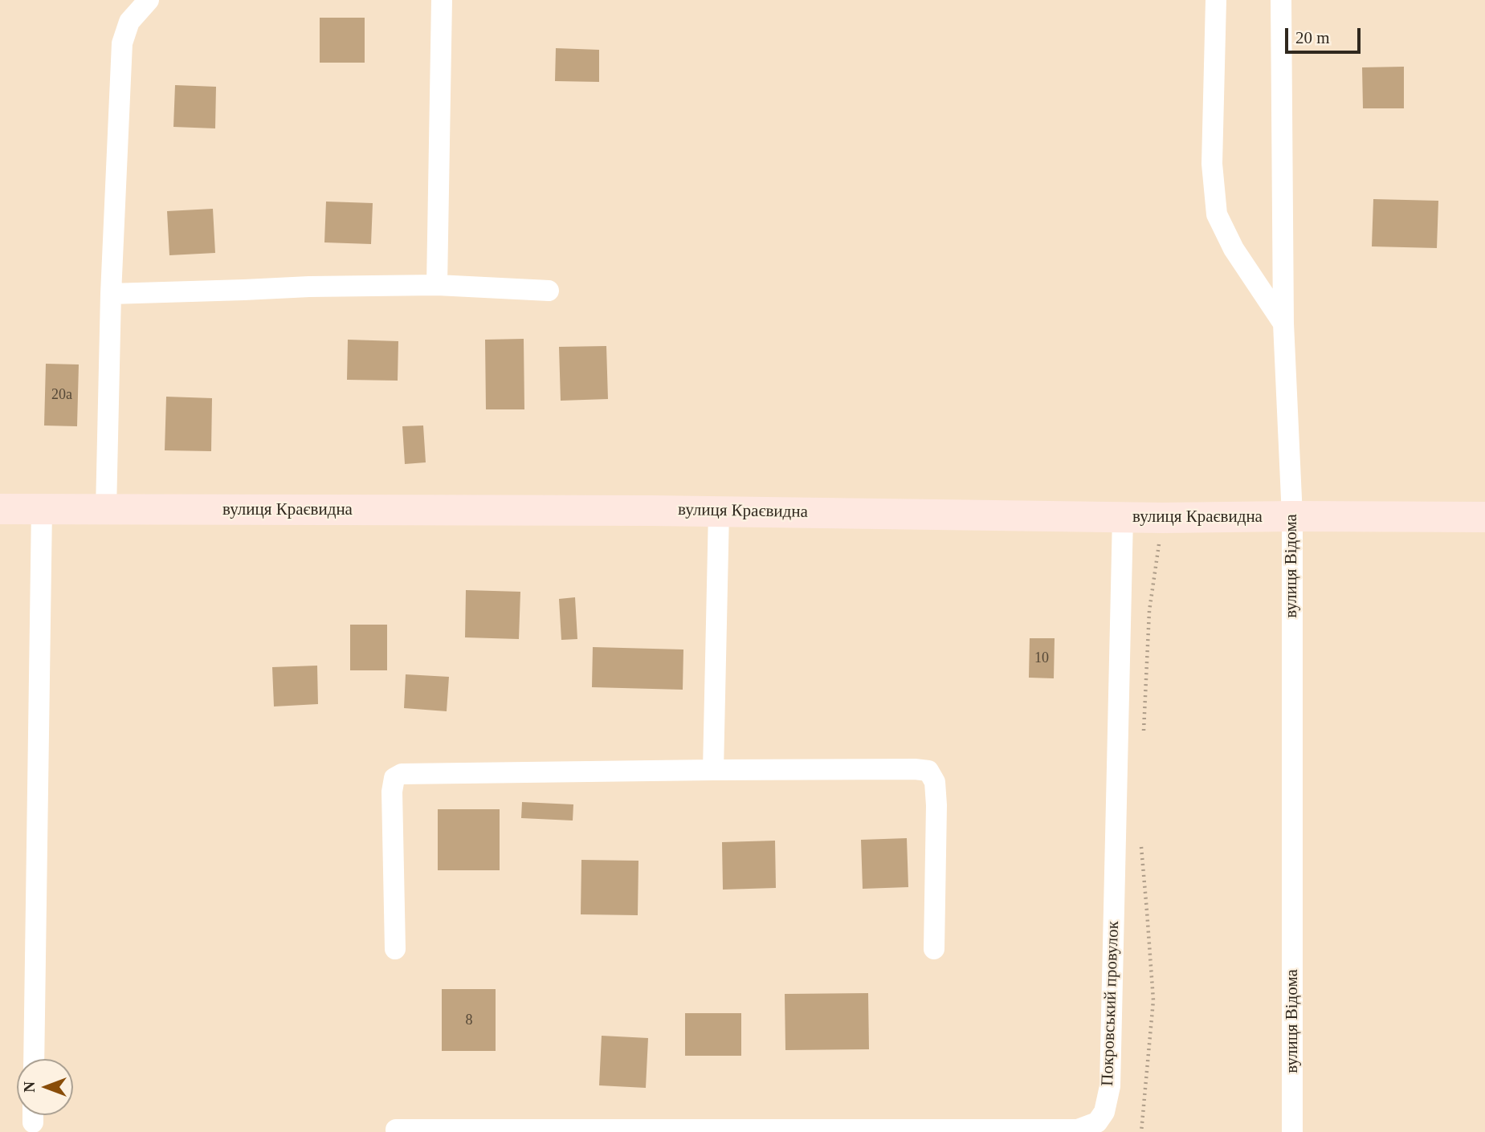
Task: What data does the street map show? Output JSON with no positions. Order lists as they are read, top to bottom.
{
  "streets": {
    "street": ["вулиця Краєвидна", "вулиця Відома", "Покровський провулок"]
  },
  "crossings": [
    ["вулиця Краєвидна", "вулиця Відома"],
    ["вулиця Краєвидна", "Покровський провулок"]
  ],
  "house_numbers": ["20а", "10", "8"],
  "scale_bar": "20 m",
  "north": "left"
}
